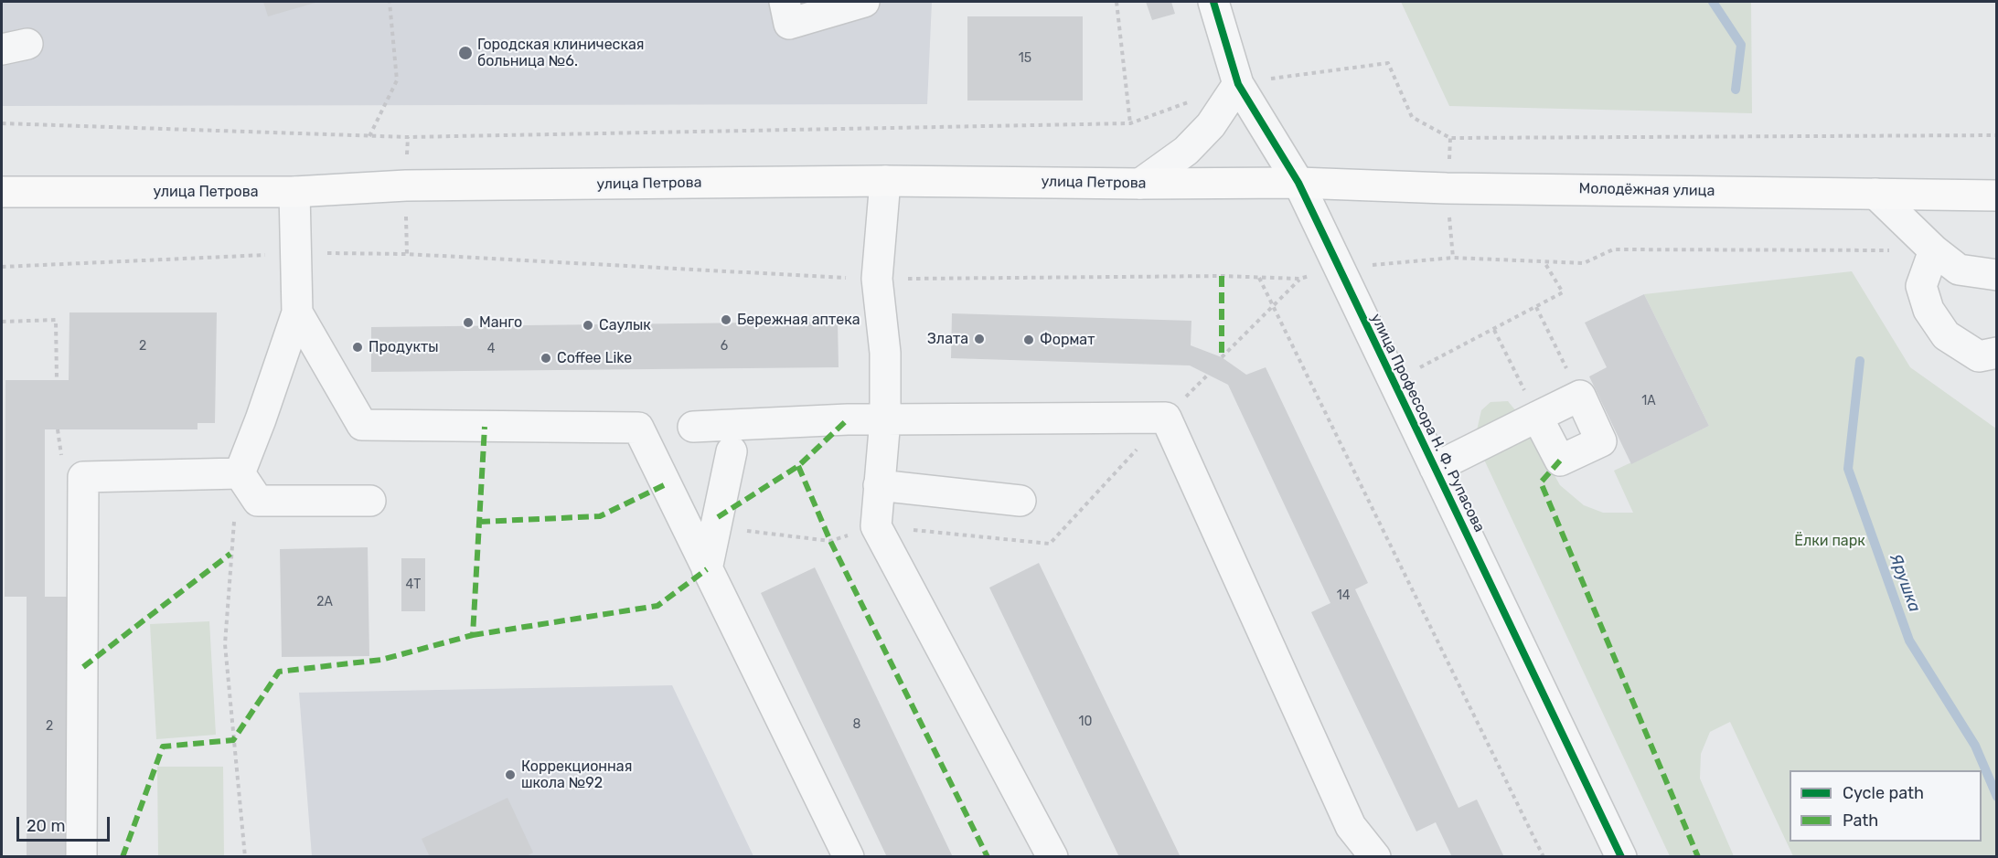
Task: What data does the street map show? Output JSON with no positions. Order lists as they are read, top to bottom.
{
  "streets": {
    "main road": ["улица Петрова", "Молодёжная улица"],
    "street": ["улица Профессора Н. Ф. Рупасова"]
  },
  "crossings": [
    ["улица Петрова", "Молодёжная улица"],
    ["улица Петрова", "улица Профессора Н. Ф. Рупасова"],
    ["Молодёжная улица", "улица Профессора Н. Ф. Рупасова"]
  ],
  "water": ["Ярушка"],
  "parks": ["Ёлки парк"],
  "places": [
    "Городская клиническая больница №6.",
    "Бережная аптека",
    "Манго",
    "Саулык",
    "Злата",
    "Формат",
    "Продукты",
    "Coffee Like",
    "Коррекционная школа №92"
  ],
  "house_numbers": [
    "15",
    "2",
    "6",
    "4",
    "1А",
    "4Т",
    "14",
    "2А",
    "10",
    "8",
    "2"
  ],
  "legend": ["Cycle path", "Path"],
  "scale_bar": "20 m"
}
